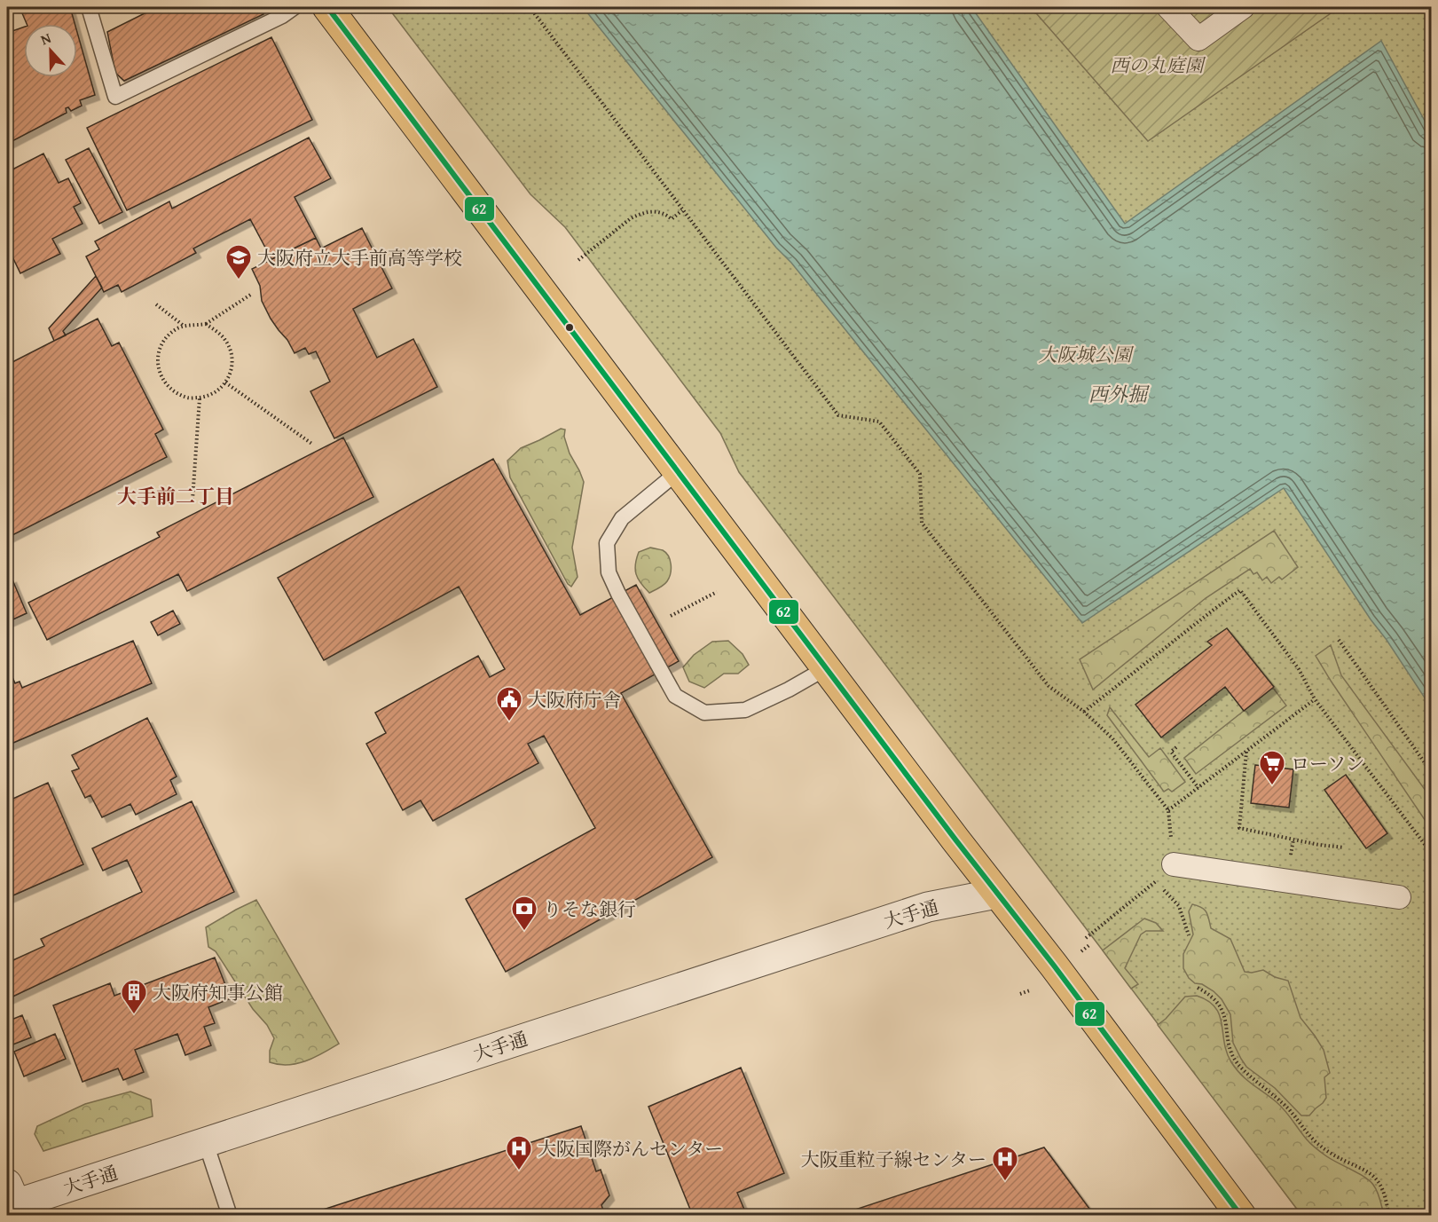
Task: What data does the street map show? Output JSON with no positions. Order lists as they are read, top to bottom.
{
  "streets": {
    "street": ["大手通"]
  },
  "districts": ["大手前二丁目"],
  "water": ["西外掘"],
  "parks": ["西の丸庭園", "大阪城公園"],
  "places": {
    "school or university": ["大阪府立大手前高等学校"],
    "public building": ["大阪府庁舎"],
    "supermarket": ["ローソン"],
    "bank": ["りそな銀行"],
    "building": ["大阪府知事公館"],
    "hospital": ["大阪国際がんセンター", "大阪重粒子線センター"]
  },
  "lines": ["transit line 62"],
  "north": "top"
}
